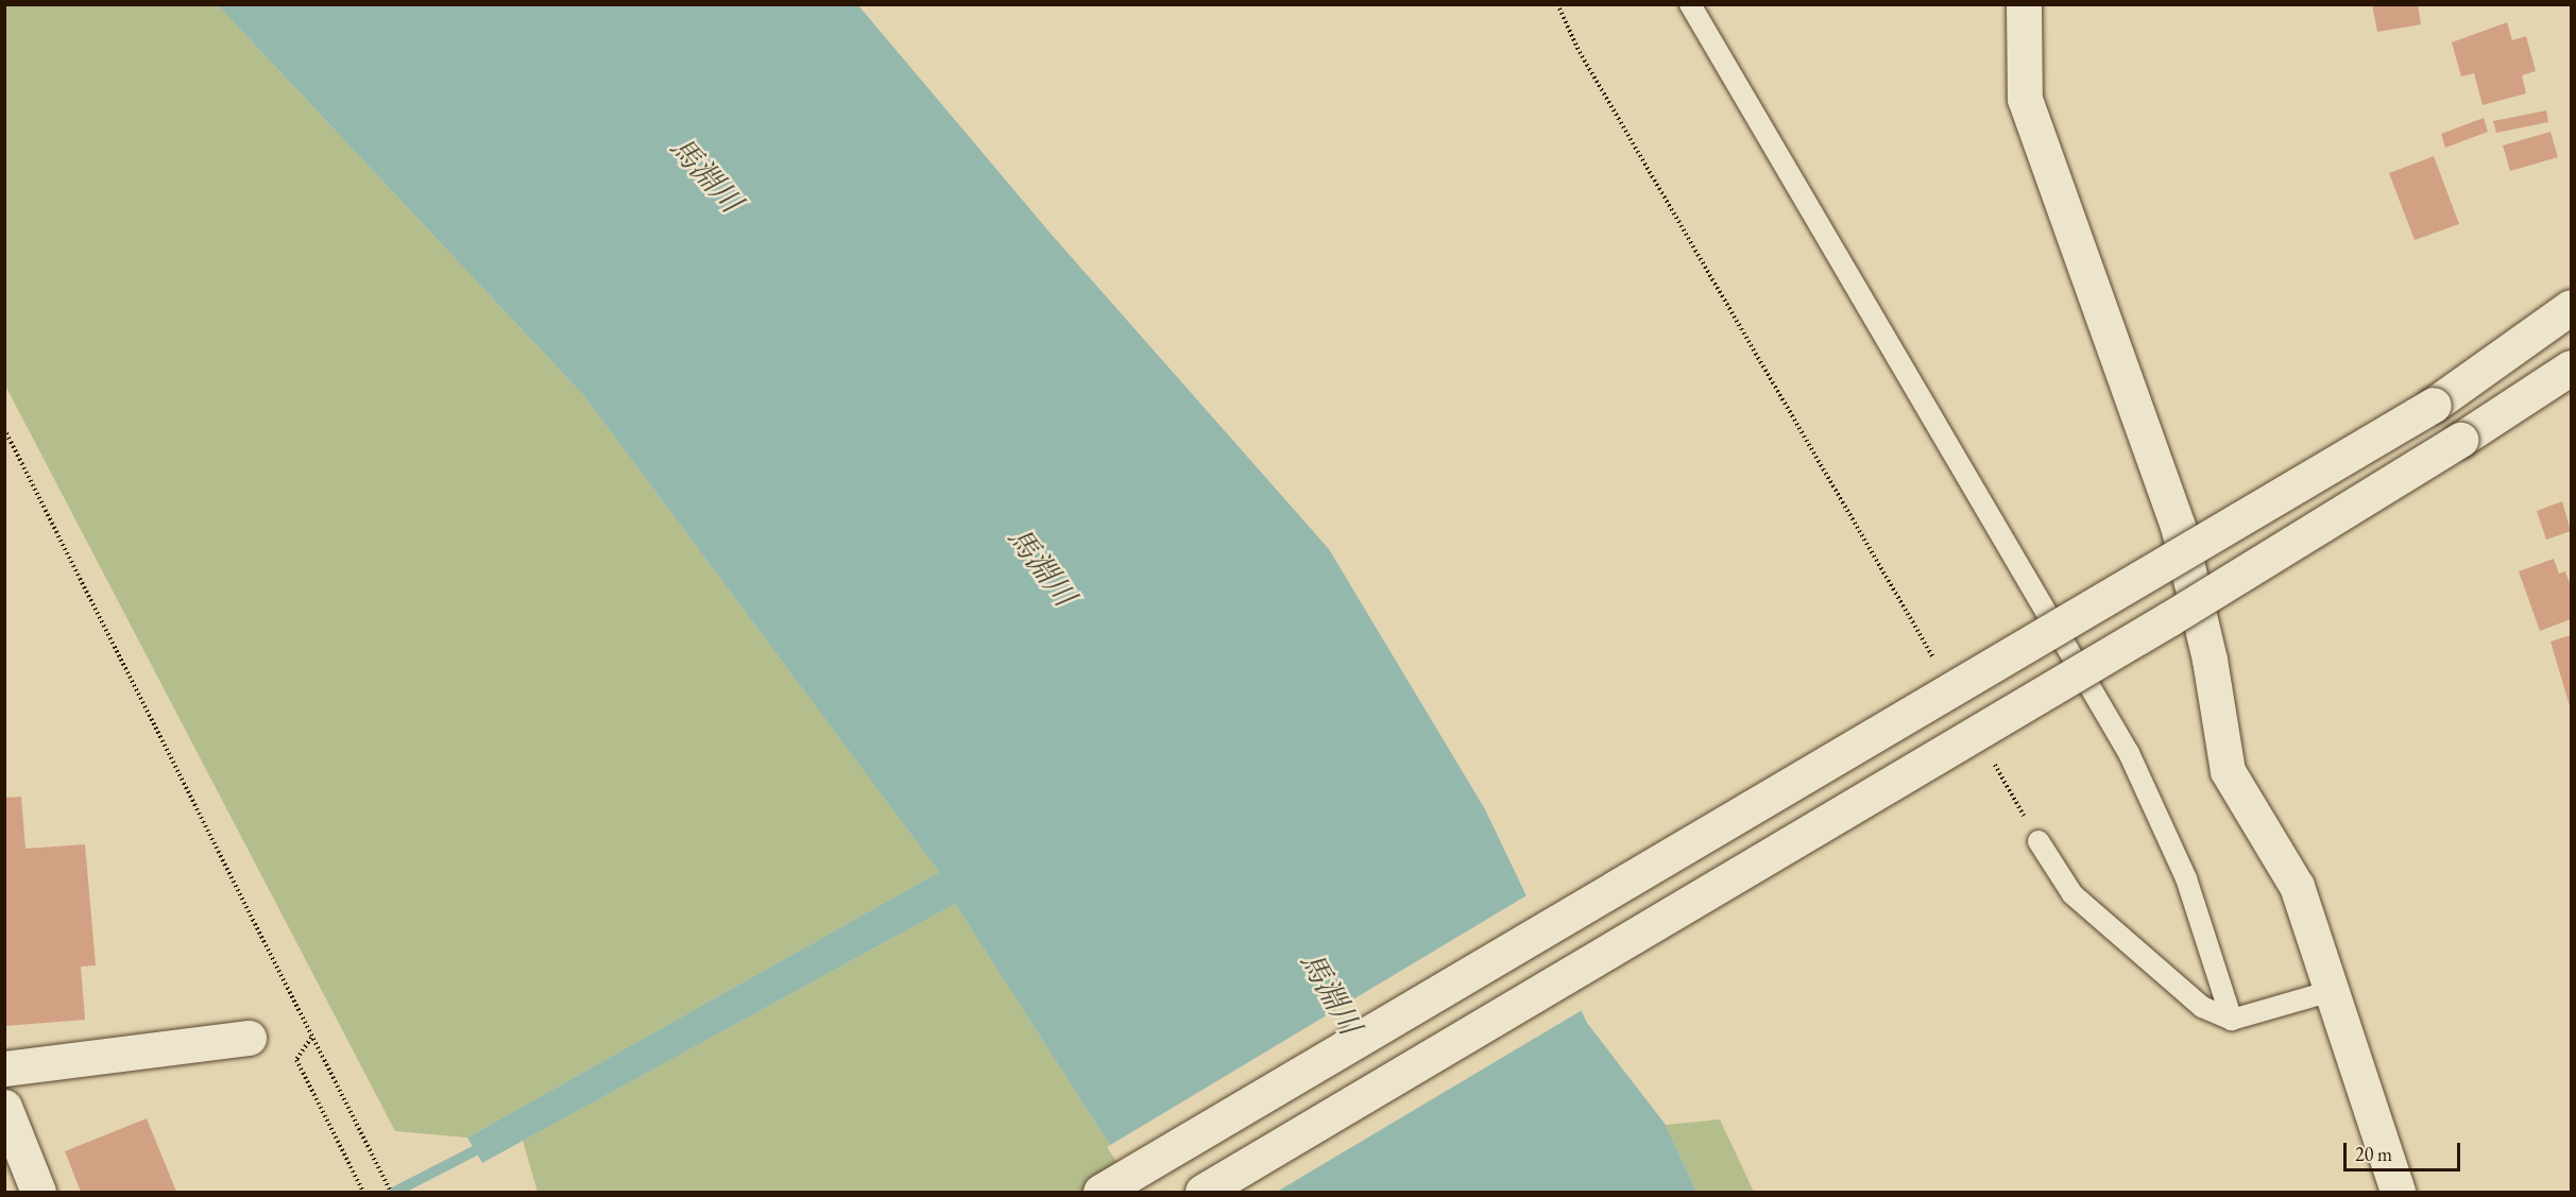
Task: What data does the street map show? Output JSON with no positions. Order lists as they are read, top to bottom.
{
  "water": ["馬淵川"],
  "scale_bar": "20 m"
}
